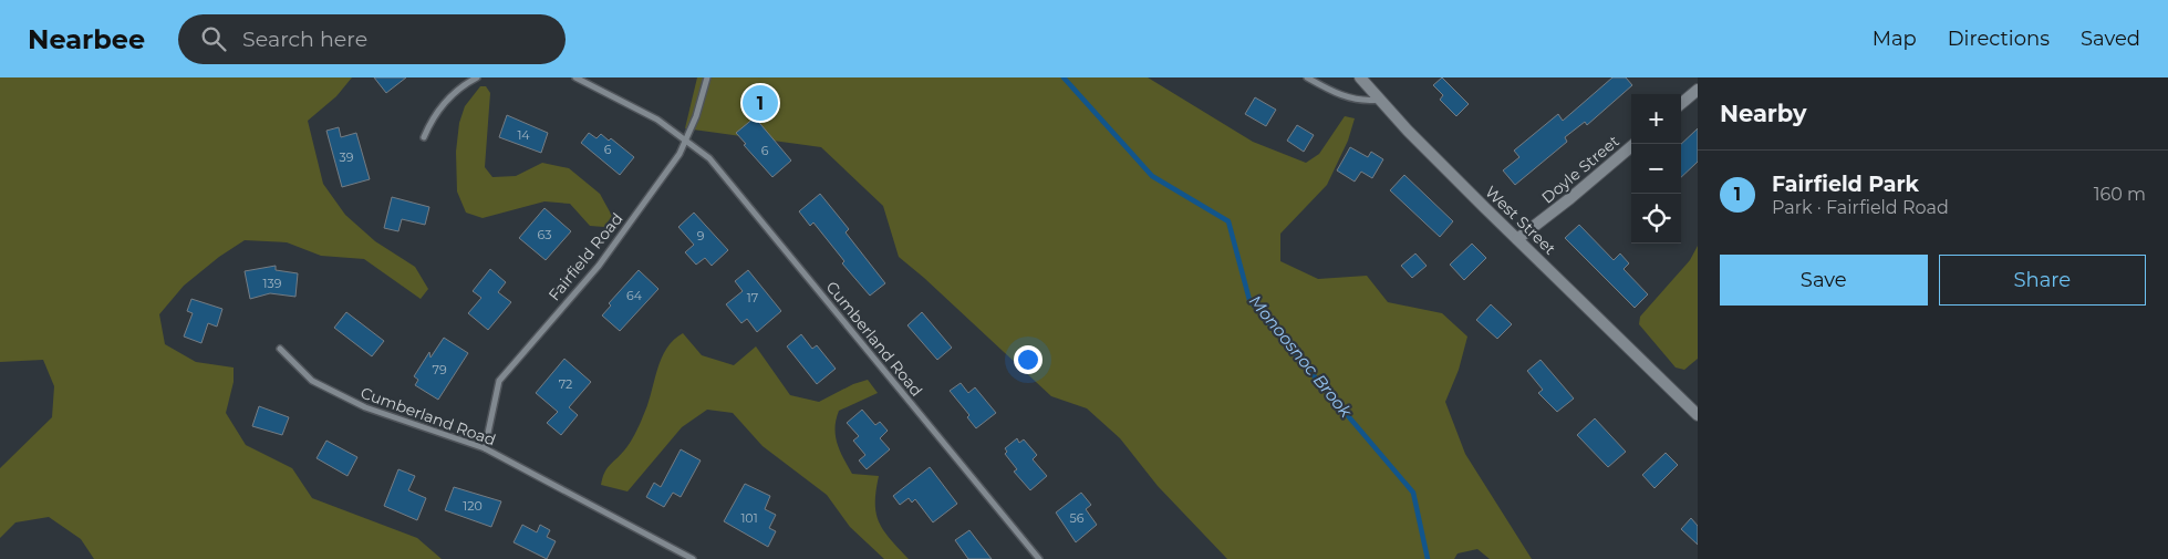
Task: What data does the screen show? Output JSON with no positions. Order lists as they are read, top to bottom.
{
  "streets": {
    "main road": ["Doyle Street", "West Street"],
    "street": ["Fairfield Road", "Cumberland Road"]
  },
  "crossings": [
    ["Doyle Street", "West Street"],
    ["Fairfield Road", "Cumberland Road"]
  ],
  "water": ["Monoosnoc Brook"],
  "house_numbers": [
    "14",
    "6",
    "6",
    "39",
    "63",
    "9",
    "139",
    "64",
    "17",
    "79",
    "72",
    "120",
    "101",
    "56"
  ],
  "page": {
    "header": "Nearbee",
    "search": "Search here",
    "nav": ["Map", "Directions", "Saved"],
    "heading": "Nearby",
    "pins": "1",
    "map_buttons": ["+", "−"],
    "list": [
      {
        "mark": "1",
        "name": "Fairfield Park",
        "note": "Park · Fairfield Road",
        "value": "160 m"
      }
    ],
    "buttons": ["Save", "Share"]
  }
}
